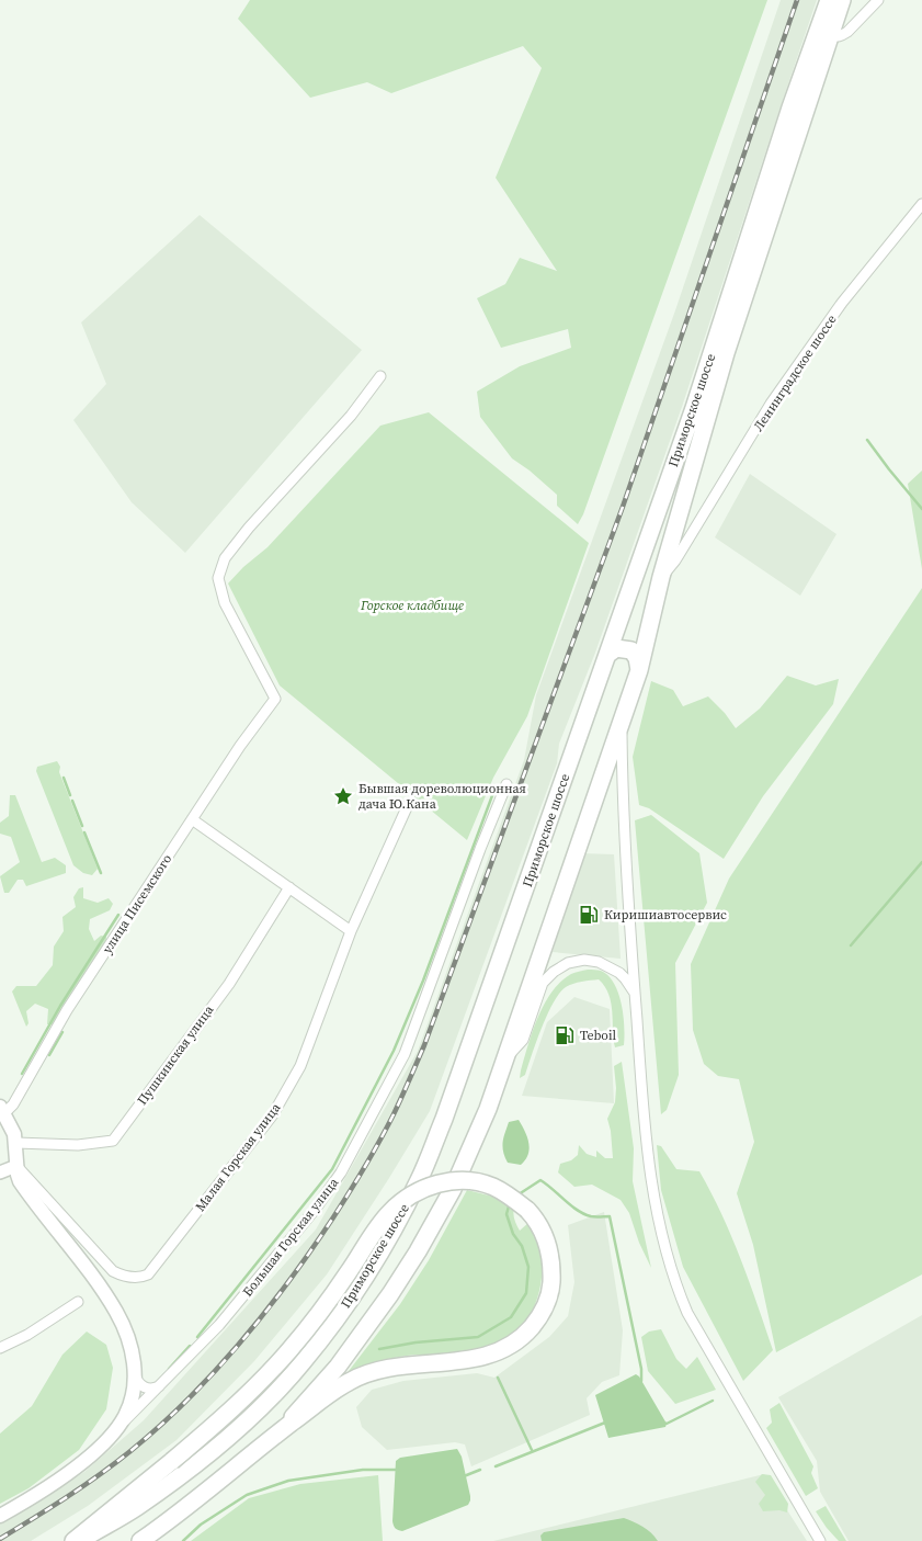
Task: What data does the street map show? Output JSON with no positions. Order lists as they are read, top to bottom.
{
  "streets": {
    "main road": ["Приморское шоссе", "Большая Горская улица"],
    "street": [
      "Ленинградское шоссе",
      "улица Писемского",
      "Пушкинская улица",
      "Малая Горская улица"
    ]
  },
  "crossings": [
    ["Ленинградское шоссе", "Приморское шоссе"]
  ],
  "parks": ["Горское кладбище"],
  "places": {
    "place": ["Бывшая дореволюционная дача Ю.Кана"],
    "fuel station": ["Киришиавтосервис", "Teboil"]
  }
}
